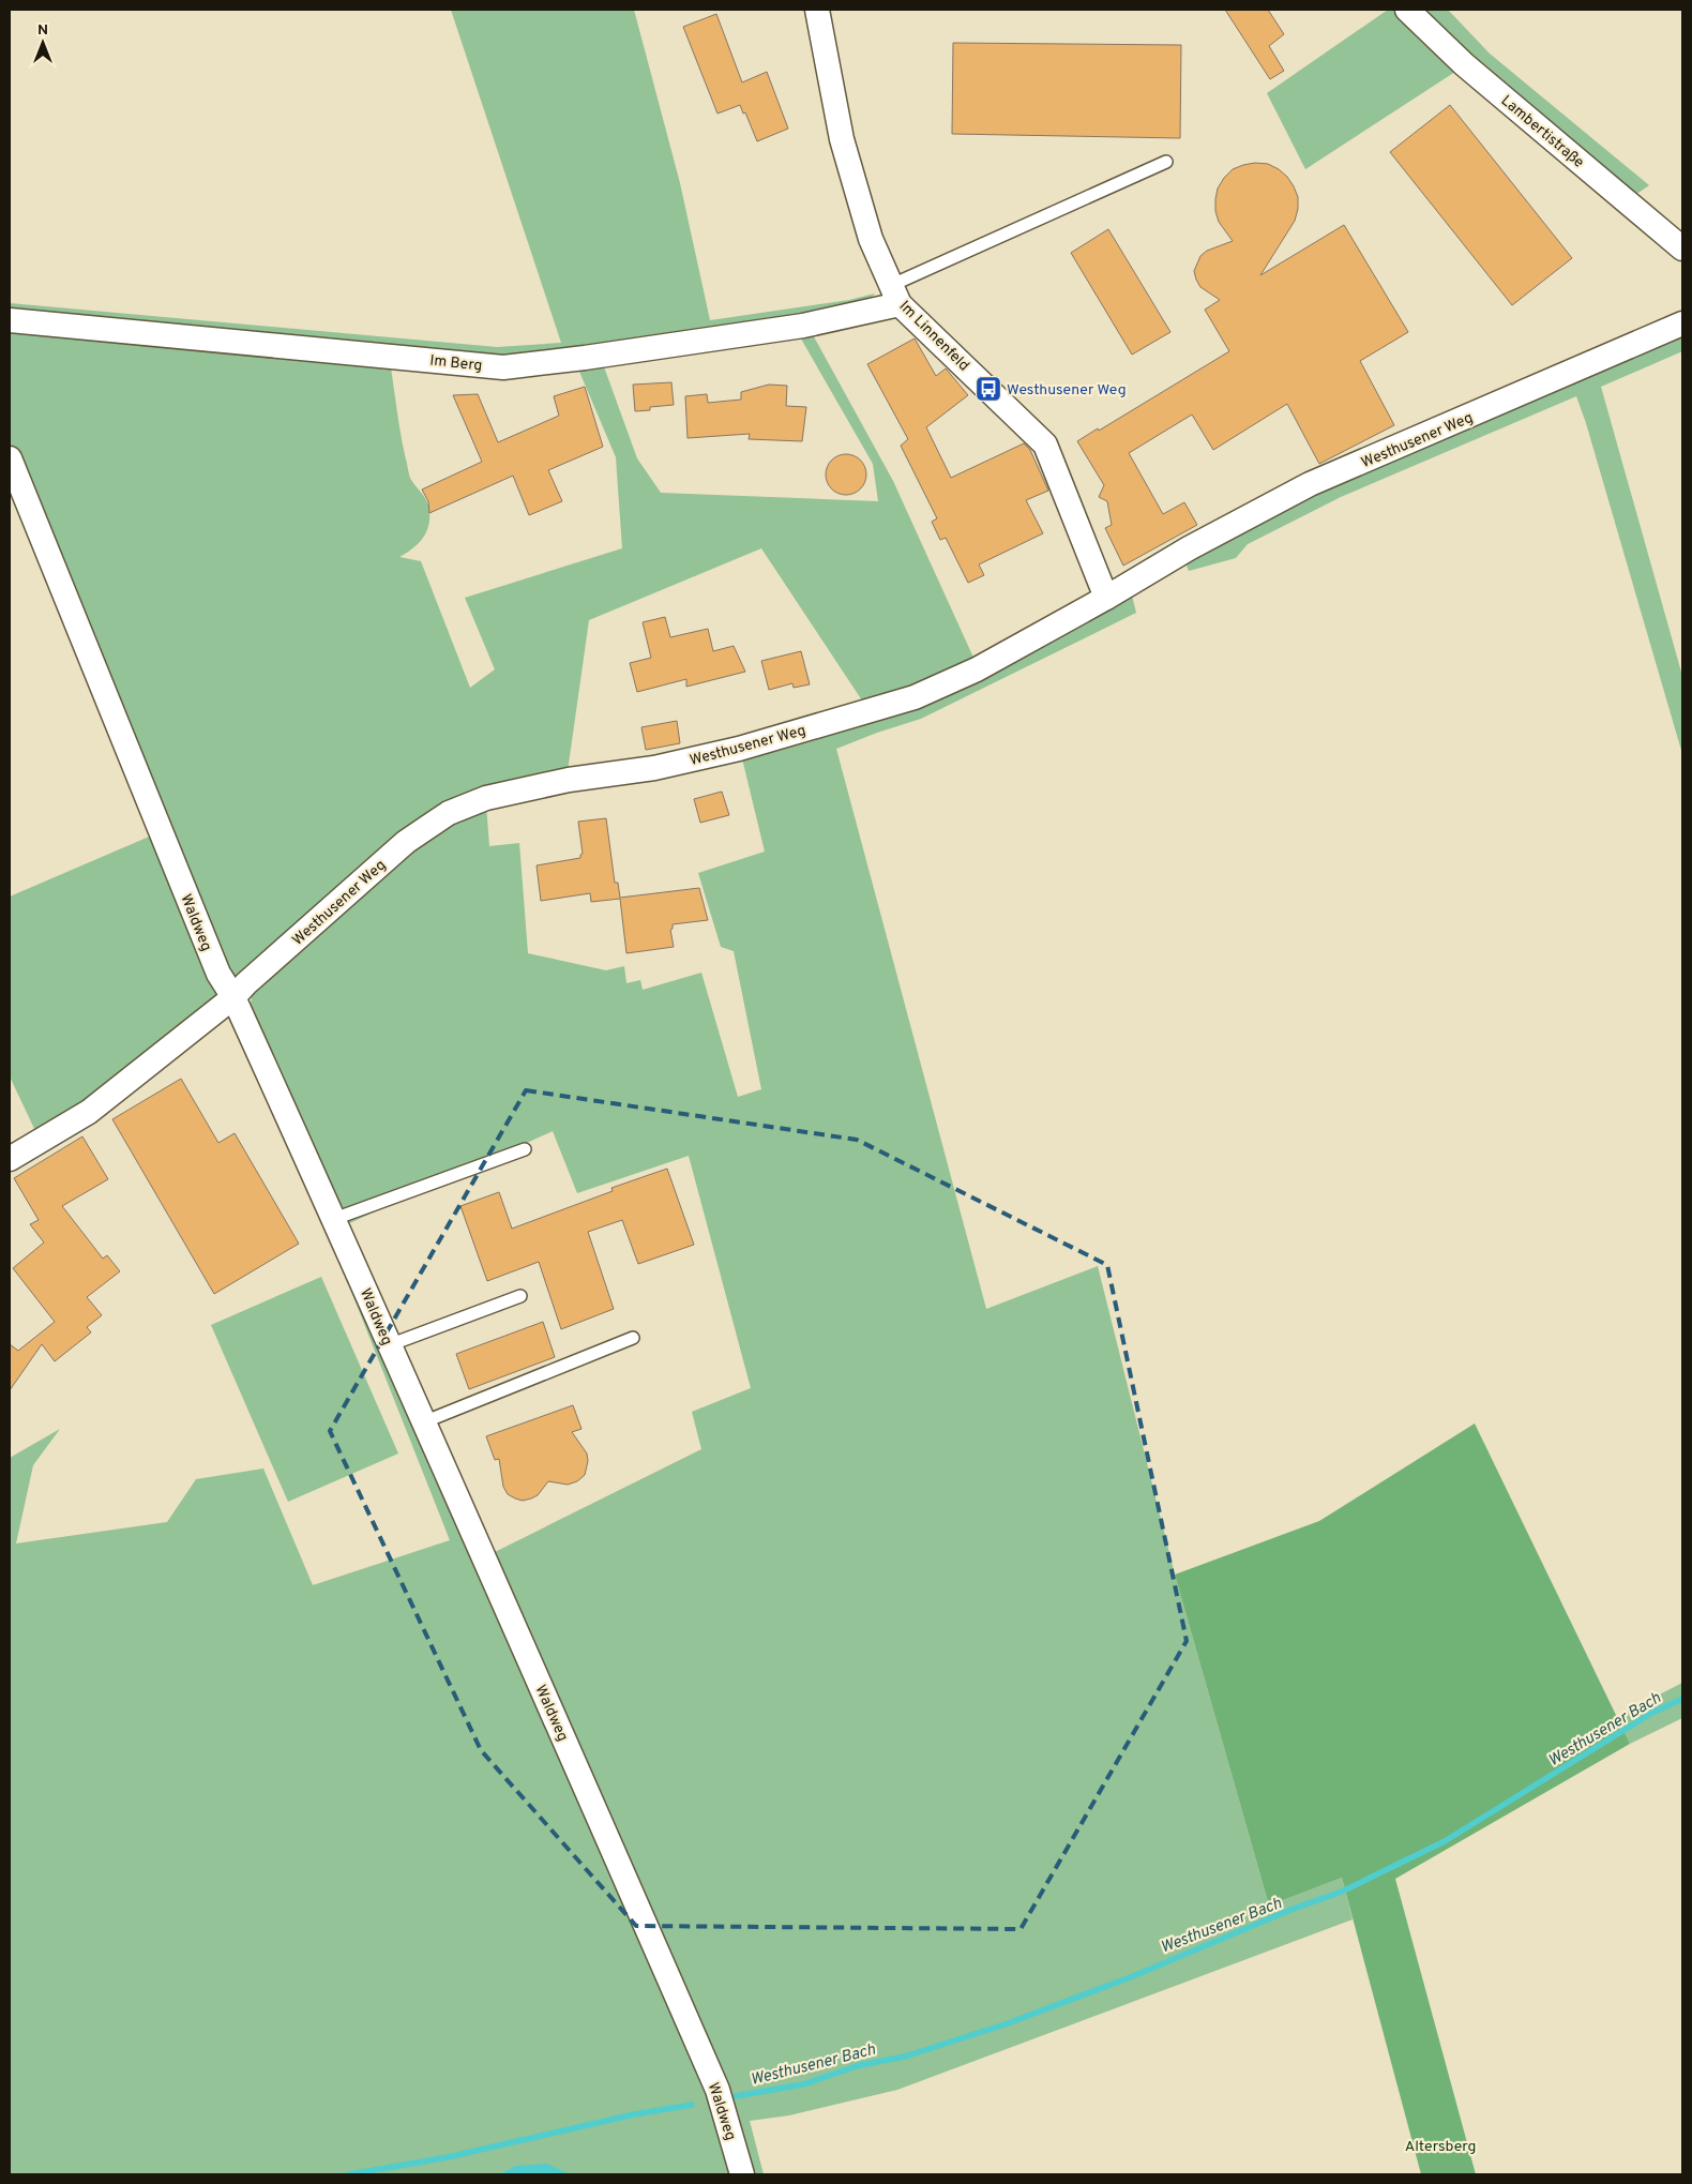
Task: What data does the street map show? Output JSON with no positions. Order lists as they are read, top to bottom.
{
  "streets": {
    "street": [
      "Lambertistraße",
      "Im Linnenfeld",
      "Im Berg",
      "Westhusener Weg",
      "Waldweg"
    ]
  },
  "crossings": [
    ["Im Linnenfeld", "Im Berg"],
    ["Im Linnenfeld", "Westhusener Weg"],
    ["Westhusener Weg", "Waldweg"]
  ],
  "water": ["Westhusener Bach"],
  "parks": ["Altersberg"],
  "places": {
    "bus stop": ["Westhusener Weg"]
  },
  "north": "top"
}
